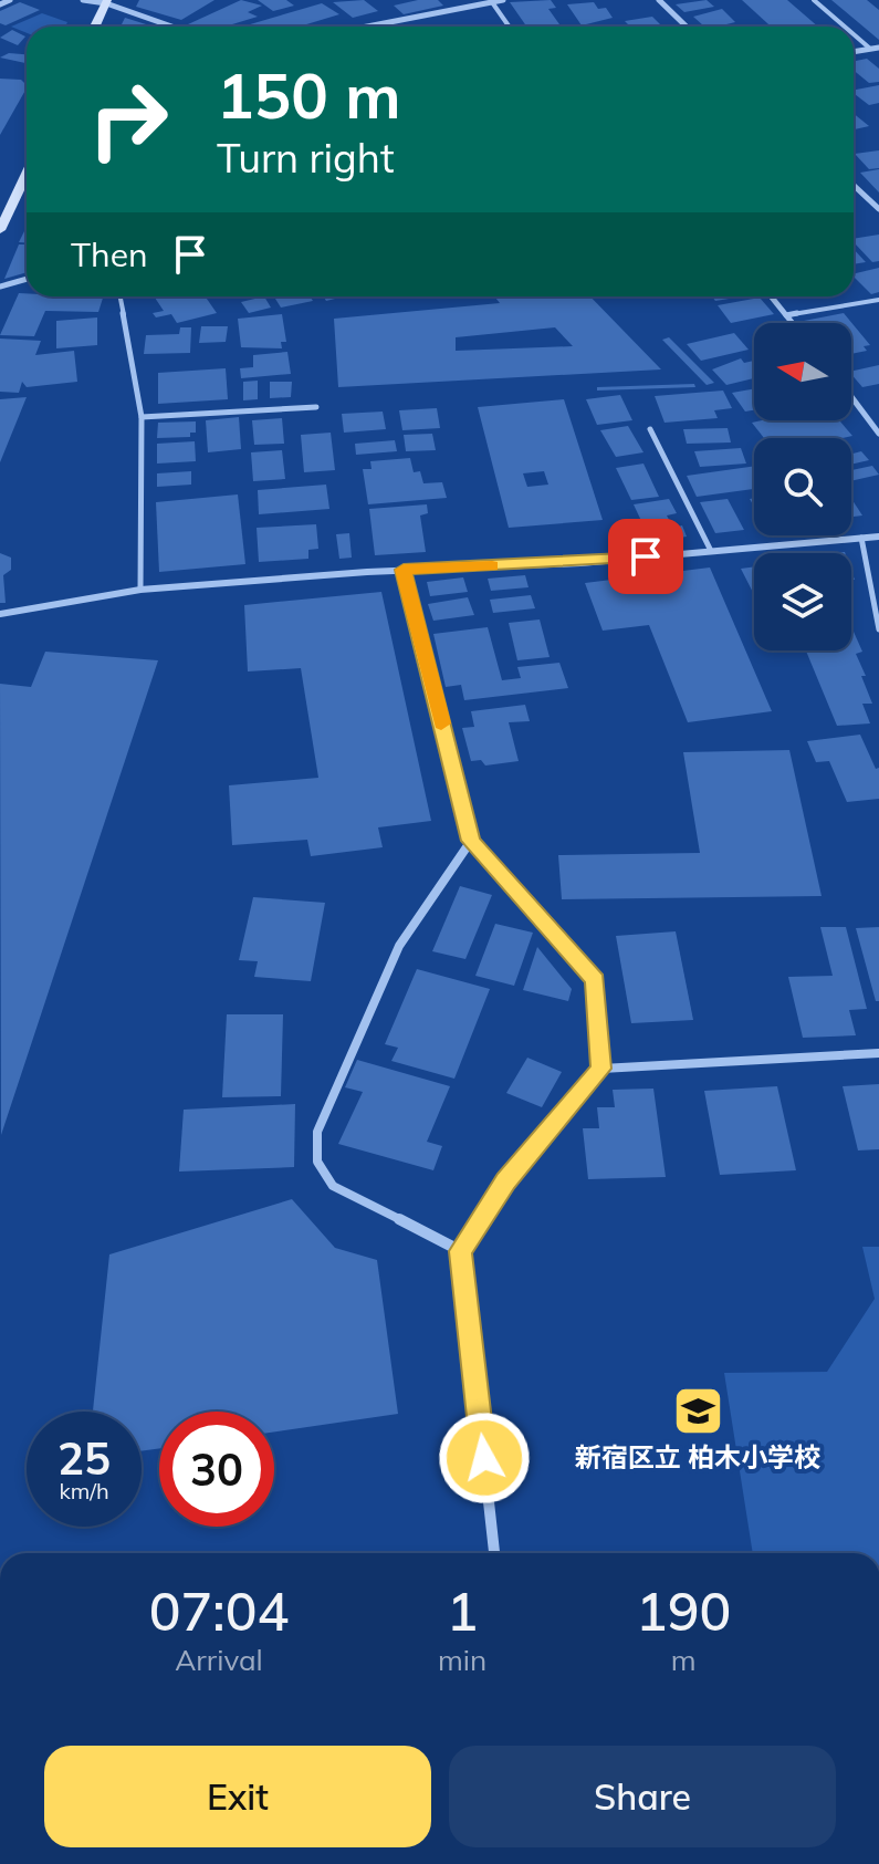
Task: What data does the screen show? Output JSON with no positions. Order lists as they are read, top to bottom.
{
  "places": {
    "school or university": ["新宿区立 柏木小学校"]
  },
  "north": "left",
  "page": {
    "turn": ["150 m", "Turn right"],
    "then": "Then",
    "speed": "25 km/h",
    "limit": "30",
    "eta": [
      "07:04",
      "Arrival",
      "1",
      "min",
      "190",
      "m"
    ],
    "buttons": ["Exit", "Share"]
  }
}
